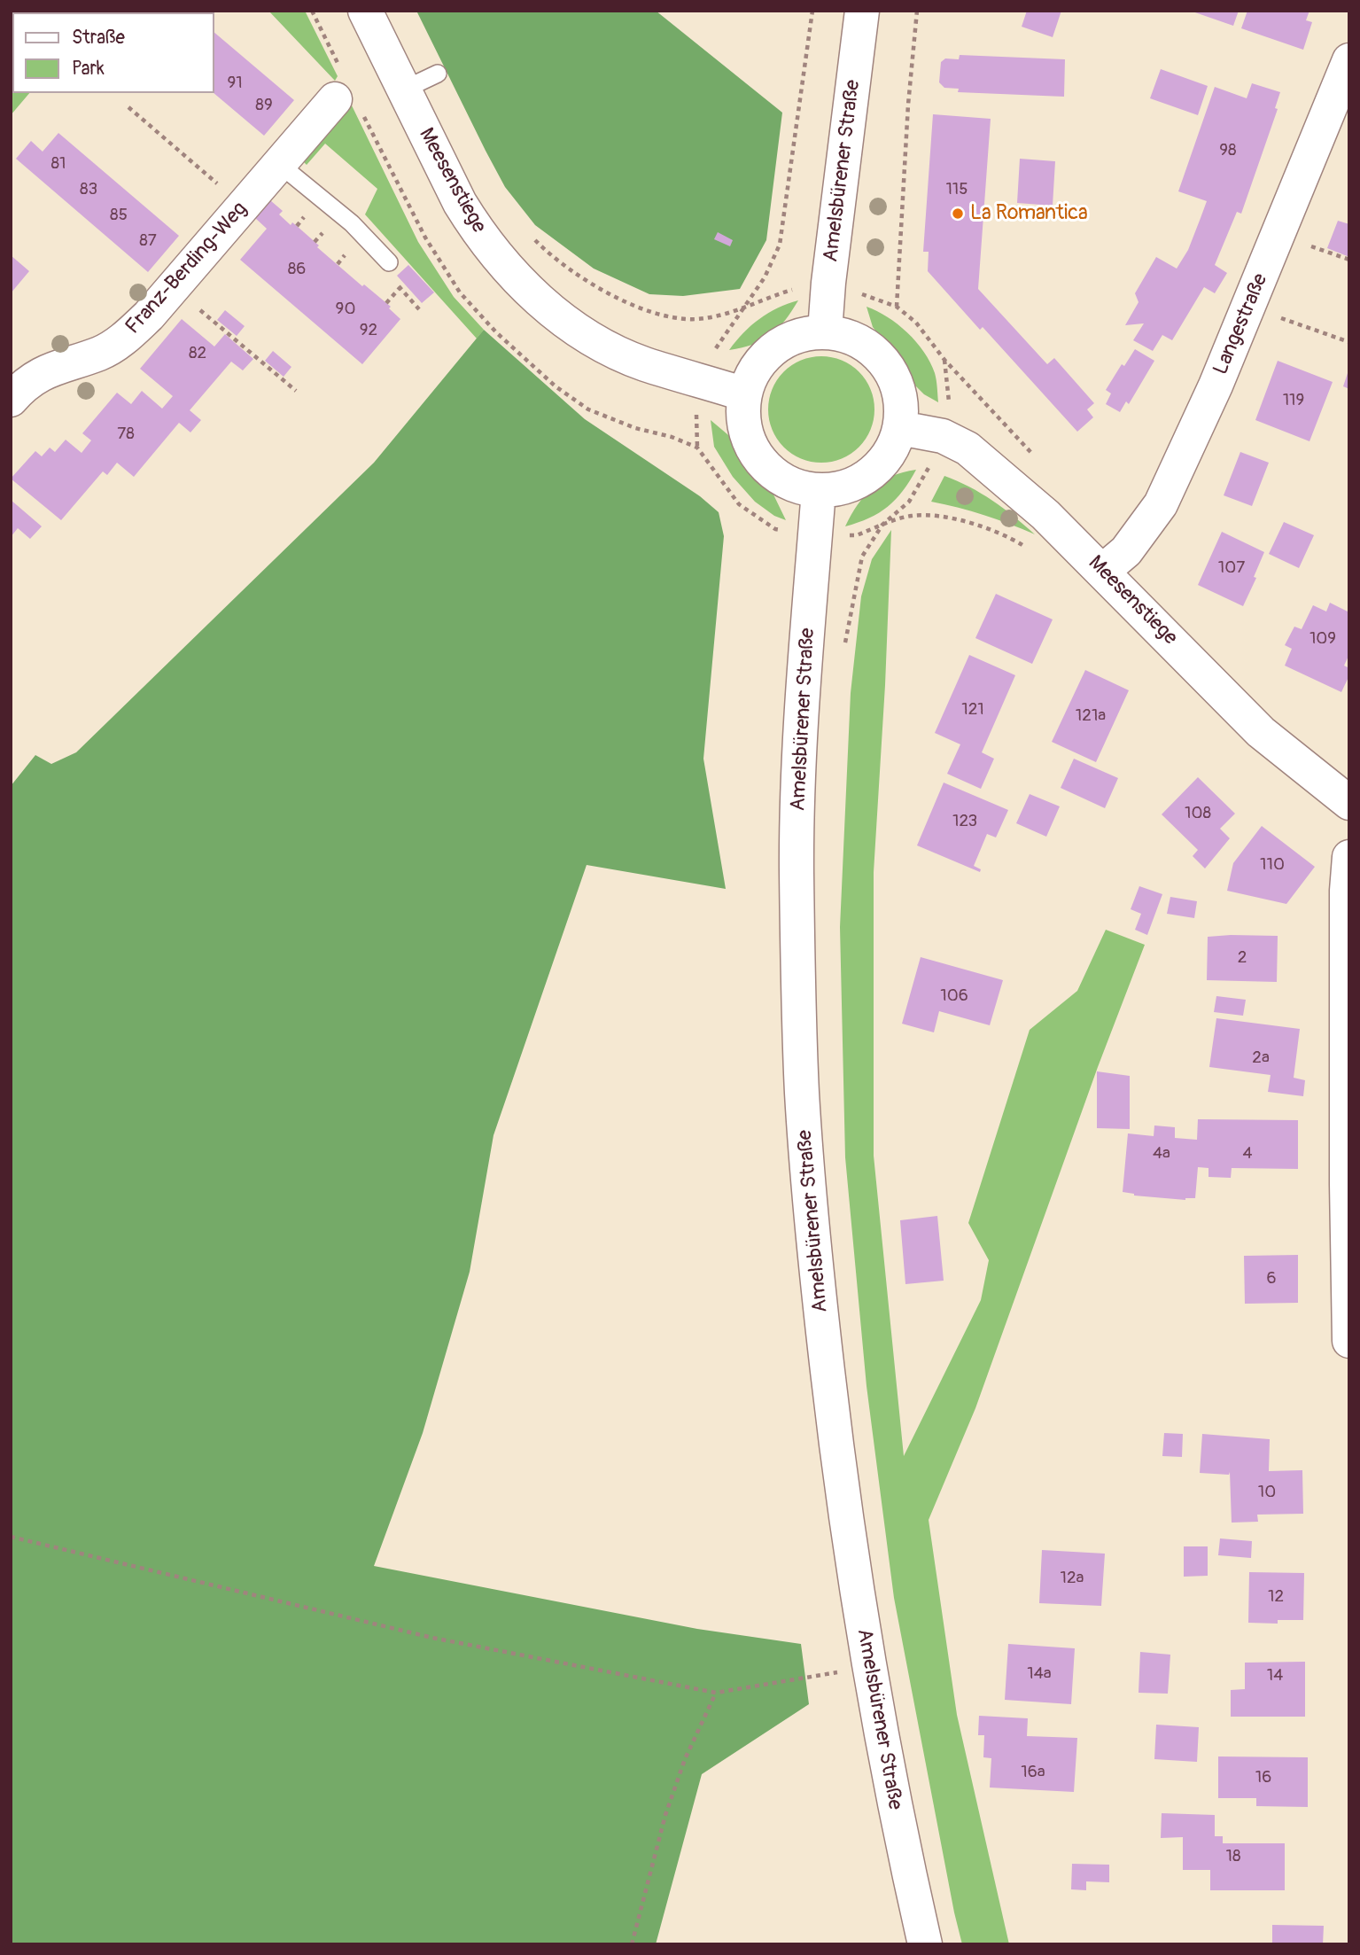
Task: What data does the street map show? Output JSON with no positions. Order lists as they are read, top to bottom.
{
  "streets": {
    "street": [
      "Amelsbürener Straße",
      "Meesenstiege",
      "Franz-Berding-Weg",
      "Langestraße"
    ]
  },
  "crossings": [
    ["Amelsbürener Straße", "Meesenstiege"],
    ["Meesenstiege", "Langestraße"]
  ],
  "places": ["La Romantica"],
  "house_numbers": [
    "91",
    "89",
    "98",
    "81",
    "83",
    "115",
    "85",
    "87",
    "86",
    "90",
    "92",
    "82",
    "119",
    "78",
    "107",
    "109",
    "121",
    "121a",
    "108",
    "123",
    "110",
    "2",
    "106",
    "2a",
    "4a",
    "4",
    "6",
    "10",
    "12a",
    "12",
    "14a",
    "14",
    "16a",
    "16",
    "18"
  ],
  "legend": ["Straße", "Park"]
}
